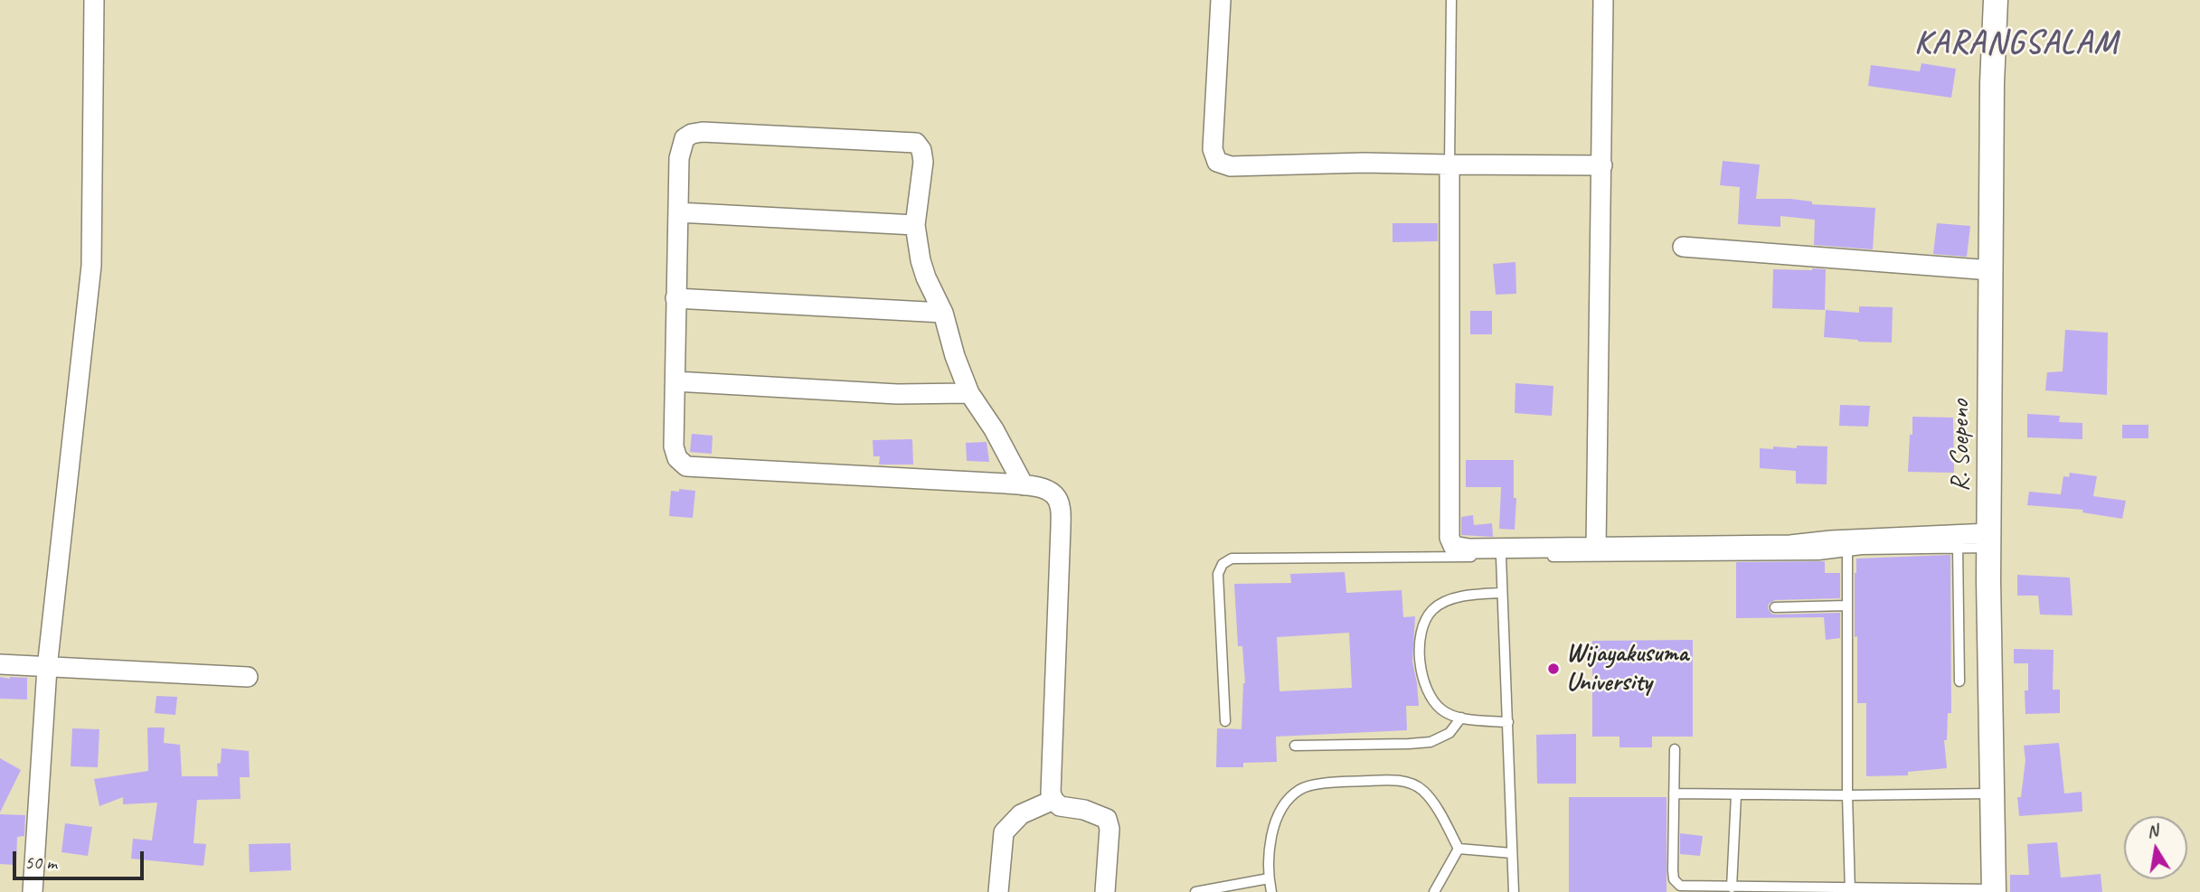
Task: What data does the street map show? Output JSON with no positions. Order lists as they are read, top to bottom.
{
  "streets": {
    "street": ["R. Soepeno"]
  },
  "districts": ["KARANGSALAM"],
  "places": ["Wijayakusuma University"],
  "scale_bar": "50 m",
  "north": "top"
}
